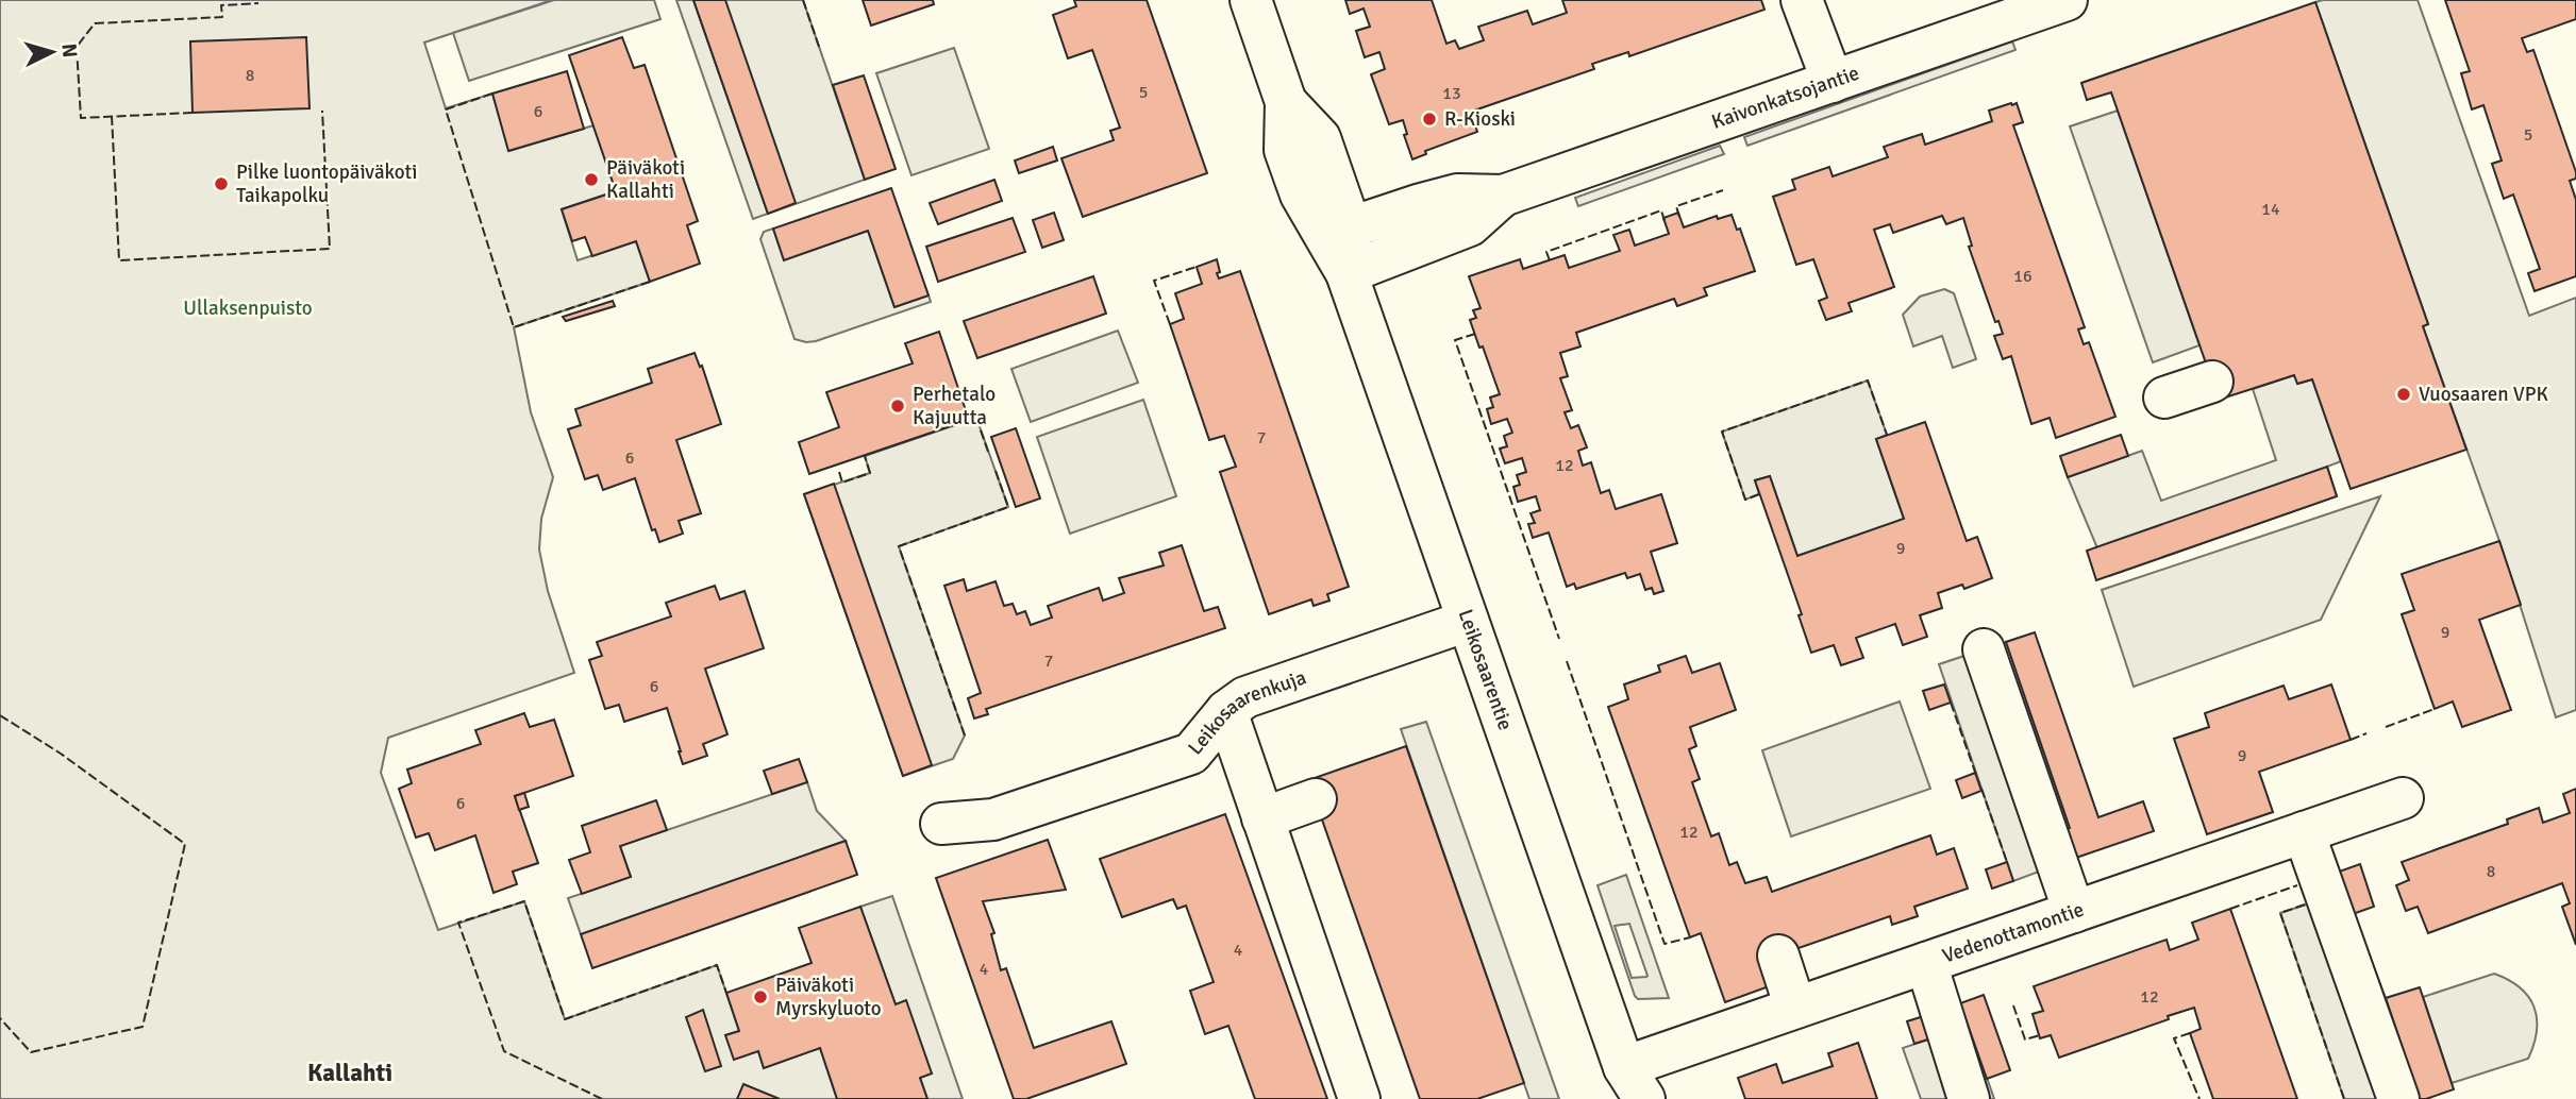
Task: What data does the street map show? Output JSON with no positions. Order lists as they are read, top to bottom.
{
  "streets": {
    "street": [
      "Kaivonkatsojantie",
      "Leikosaarentie",
      "Leikosaarenkuja",
      "Vedenottamontie"
    ]
  },
  "crossings": [
    ["Kaivonkatsojantie", "Leikosaarentie"],
    ["Leikosaarentie", "Leikosaarenkuja"],
    ["Leikosaarentie", "Vedenottamontie"]
  ],
  "districts": ["Kallahti"],
  "parks": ["Ullaksenpuisto"],
  "places": [
    "R-Kioski",
    "Päiväkoti Kallahti",
    "Pilke luontopäiväkoti Taikapolku",
    "Vuosaaren VPK",
    "Perhetalo Kajuutta",
    "Päiväkoti Myrskyluoto"
  ],
  "house_numbers": [
    "8",
    "5",
    "13",
    "6",
    "5",
    "14",
    "16",
    "7",
    "6",
    "12",
    "9",
    "9",
    "7",
    "6",
    "9",
    "6",
    "12",
    "8",
    "4",
    "4",
    "12"
  ],
  "north": "right"
}
